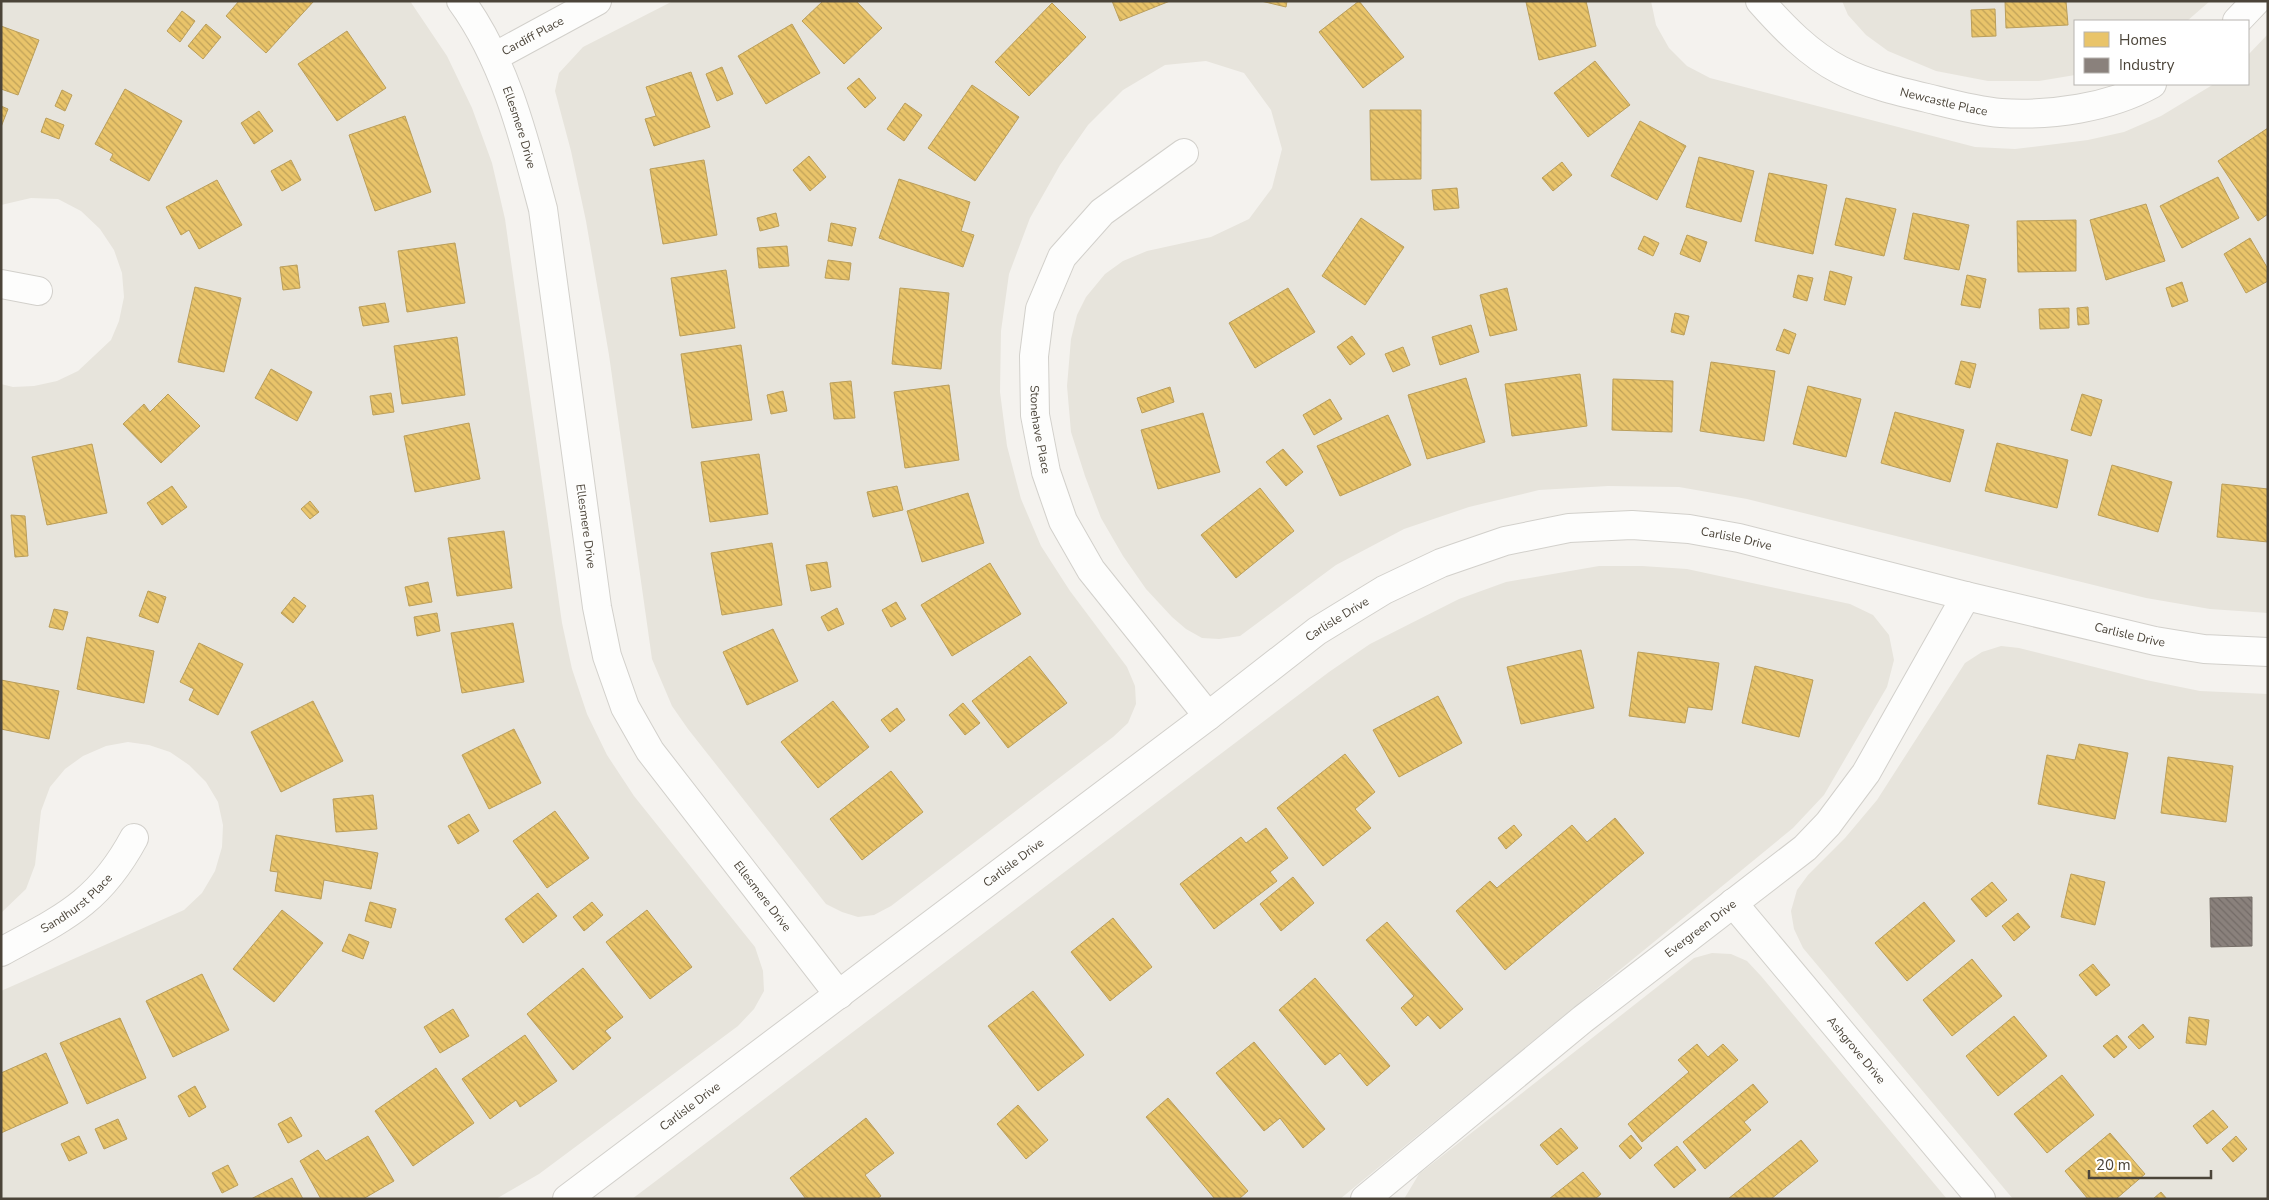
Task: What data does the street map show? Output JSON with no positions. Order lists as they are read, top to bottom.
{
  "streets": {
    "street": [
      "Cardiff Place",
      "Newcastle Place",
      "Ellesmere Drive",
      "Stonehave Place",
      "Carlisle Drive",
      "Sandhurst Place",
      "Evergreen Drive",
      "Ashgrove Drive"
    ]
  },
  "crossings": [
    ["Cardiff Place", "Ellesmere Drive"],
    ["Ellesmere Drive", "Carlisle Drive"],
    ["Stonehave Place", "Carlisle Drive"],
    ["Carlisle Drive", "Evergreen Drive"],
    ["Evergreen Drive", "Ashgrove Drive"]
  ],
  "legend": ["Homes", "Industry"],
  "scale_bar": "20 m"
}
